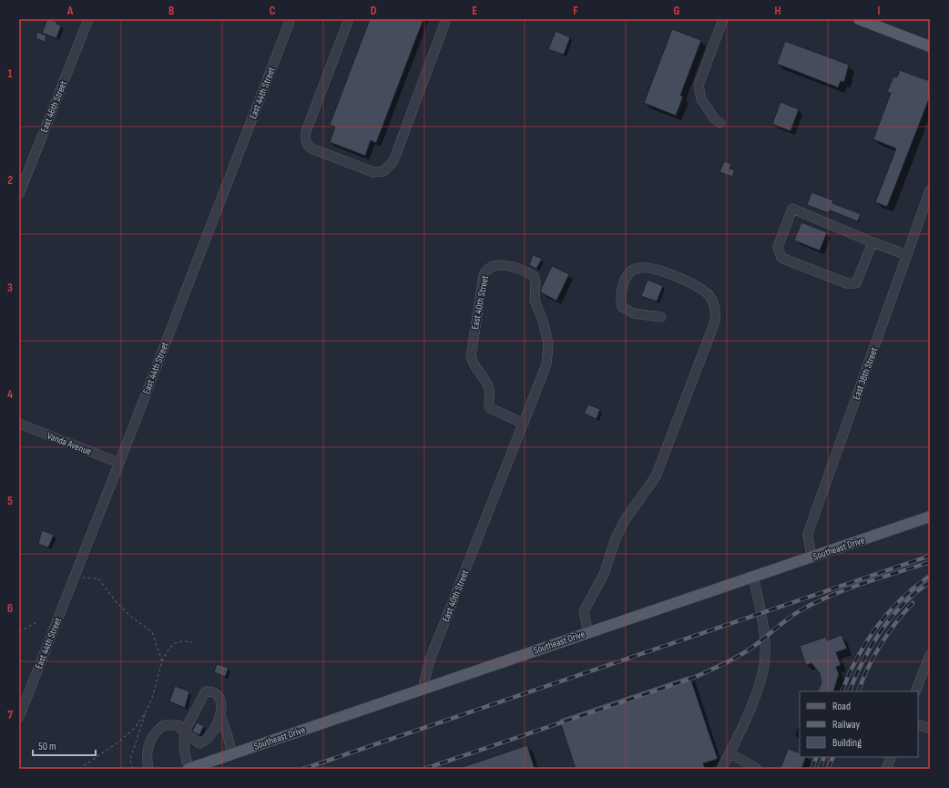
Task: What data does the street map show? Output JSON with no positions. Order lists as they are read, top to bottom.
{
  "streets": {
    "main road": ["Southeast Drive"],
    "street": [
      "East 44th Street",
      "East 46th Street",
      "East 40th Street",
      "East 38th Street",
      "Vanda Avenue"
    ]
  },
  "crossings": [
    ["East 44th Street", "Vanda Avenue"],
    ["East 40th Street", "Southeast Drive"],
    ["East 38th Street", "Southeast Drive"]
  ],
  "legend": ["Road", "Railway", "Building"],
  "scale_bar": "50 m",
  "grid": {
    "columns": [
      "A",
      "B",
      "C",
      "D",
      "E",
      "F",
      "G",
      "H",
      "I"
    ],
    "rows": [
      "1",
      "2",
      "3",
      "4",
      "5",
      "6",
      "7"
    ]
  }
}
